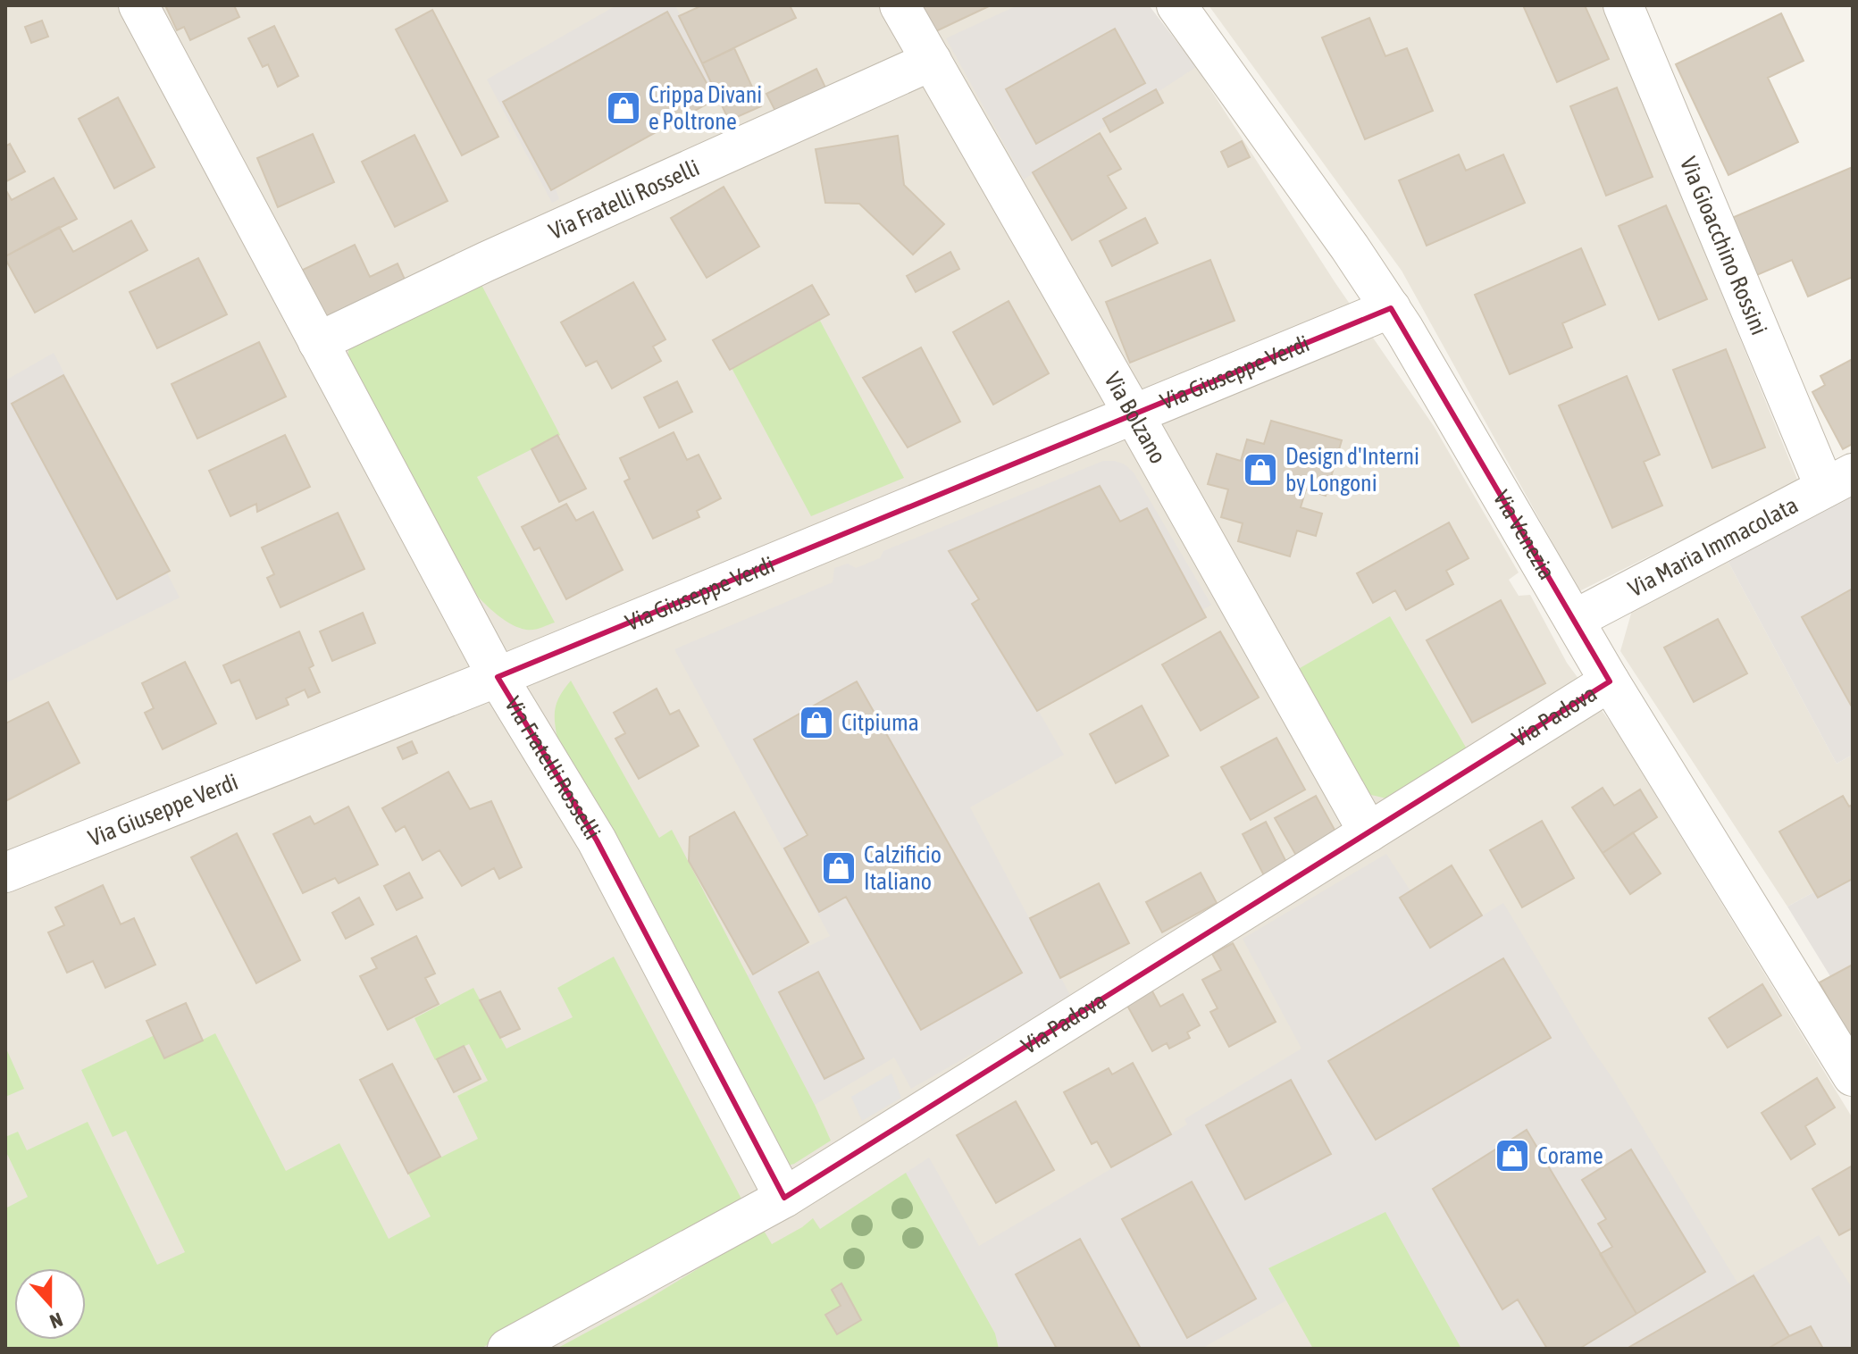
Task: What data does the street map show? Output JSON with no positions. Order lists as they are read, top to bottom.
{
  "streets": {
    "street": [
      "Via Fratelli Rosselli",
      "Via Gioacchino Rossini",
      "Via Giuseppe Verdi",
      "Via Bolzano",
      "Via Venezia",
      "Via Maria Immacolata",
      "Via Padova"
    ]
  },
  "crossings": [
    ["Via Fratelli Rosselli", "Via Giuseppe Verdi"],
    ["Via Fratelli Rosselli", "Via Bolzano"],
    ["Via Fratelli Rosselli", "Via Padova"],
    ["Via Gioacchino Rossini", "Via Maria Immacolata"],
    ["Via Giuseppe Verdi", "Via Bolzano"],
    ["Via Giuseppe Verdi", "Via Venezia"],
    ["Via Bolzano", "Via Padova"],
    ["Via Venezia", "Via Maria Immacolata"],
    ["Via Venezia", "Via Padova"]
  ],
  "places": {
    "shop": [
      "Crippa Divani e Poltrone",
      "Design d'Interni by Longoni",
      "Citpiuma",
      "Calzificio Italiano",
      "Corame"
    ]
  },
  "north": "bottom"
}
